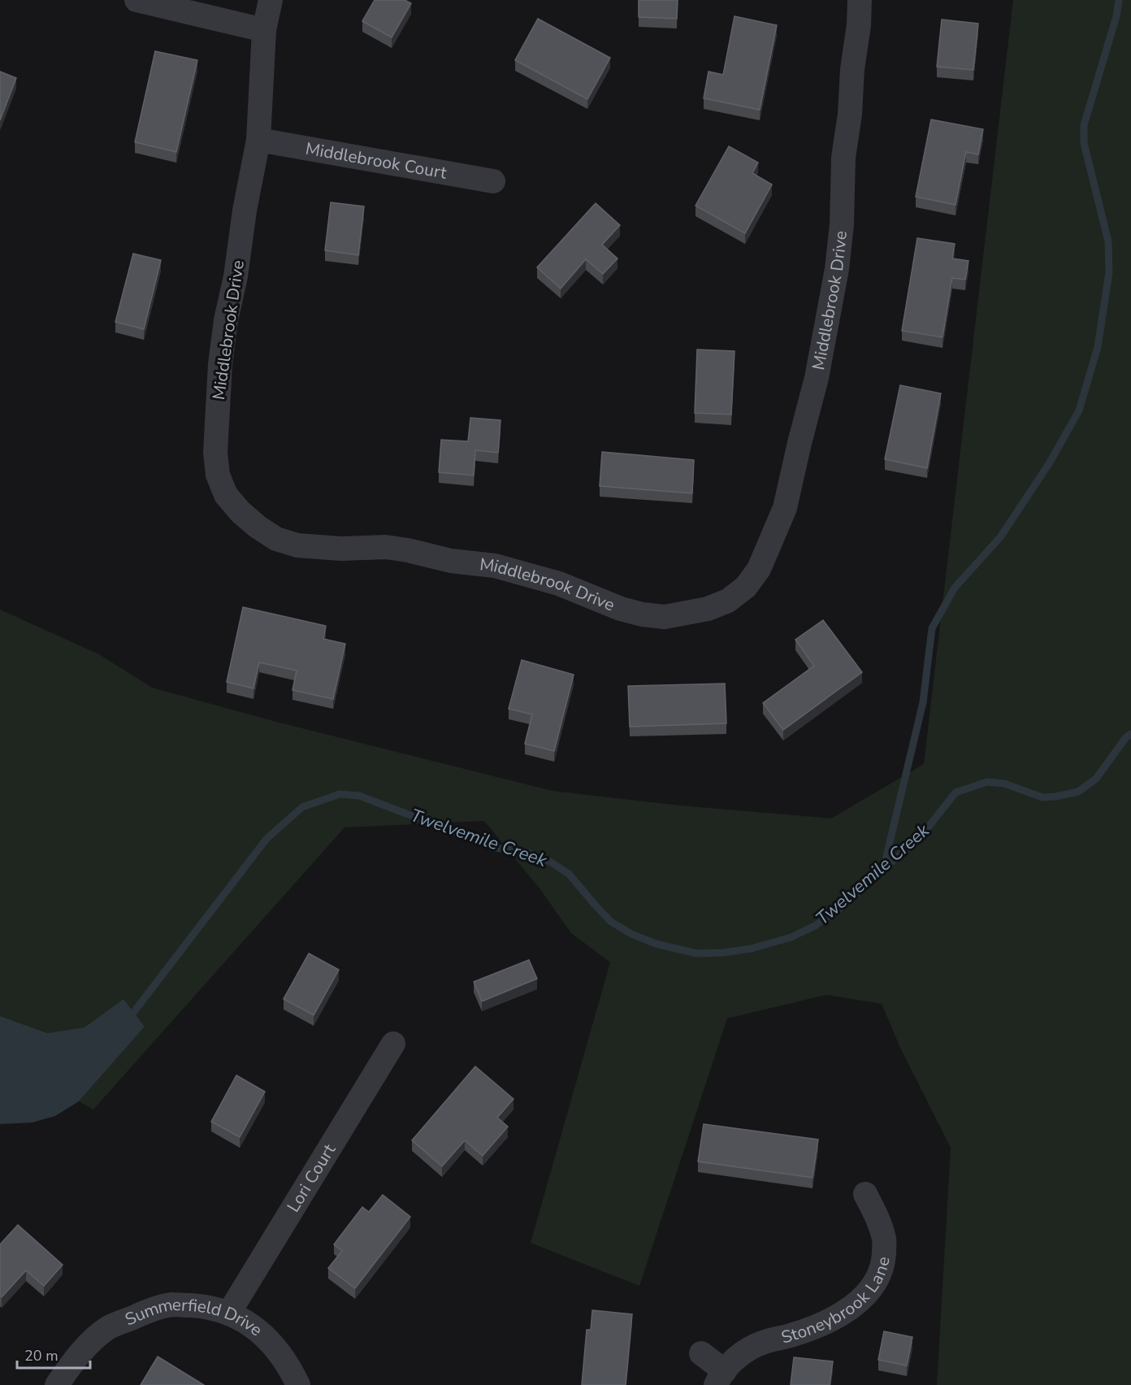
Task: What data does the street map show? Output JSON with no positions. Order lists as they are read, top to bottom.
{
  "streets": {
    "street": [
      "Middlebrook Court",
      "Middlebrook Drive",
      "Lori Court",
      "Stoneybrook Lane",
      "Summerfield Drive"
    ]
  },
  "crossings": [
    ["Middlebrook Court", "Middlebrook Drive"],
    ["Lori Court", "Summerfield Drive"]
  ],
  "water": ["Twelvemile Creek"],
  "scale_bar": "20 m"
}
